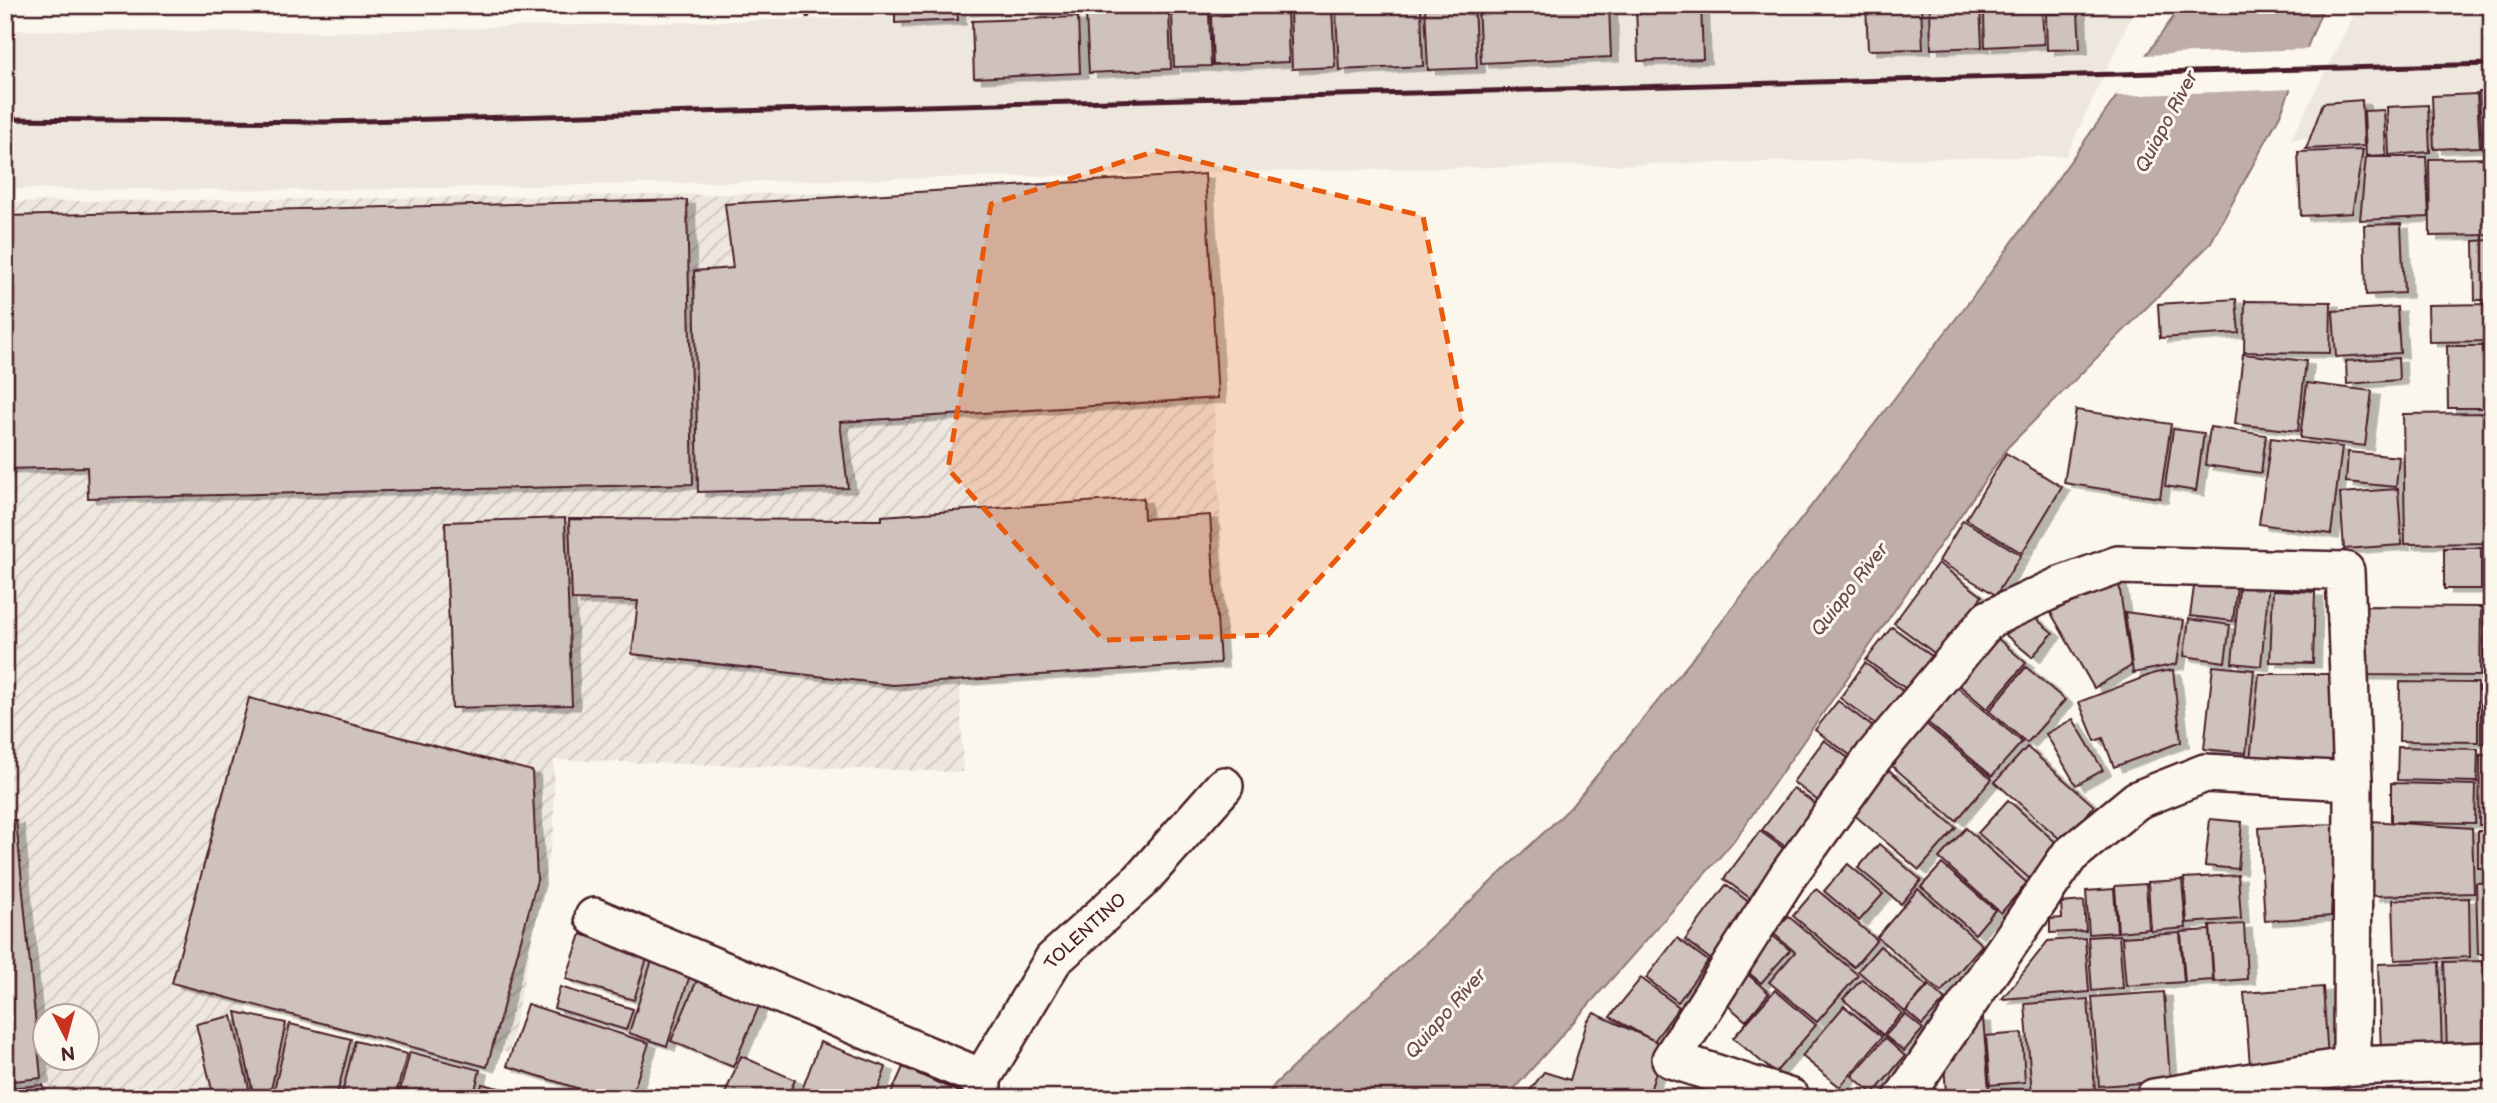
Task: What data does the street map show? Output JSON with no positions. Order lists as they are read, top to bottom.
{
  "streets": {
    "street": ["TOLENTINO"]
  },
  "water": ["Quiapo River"],
  "north": "bottom"
}
